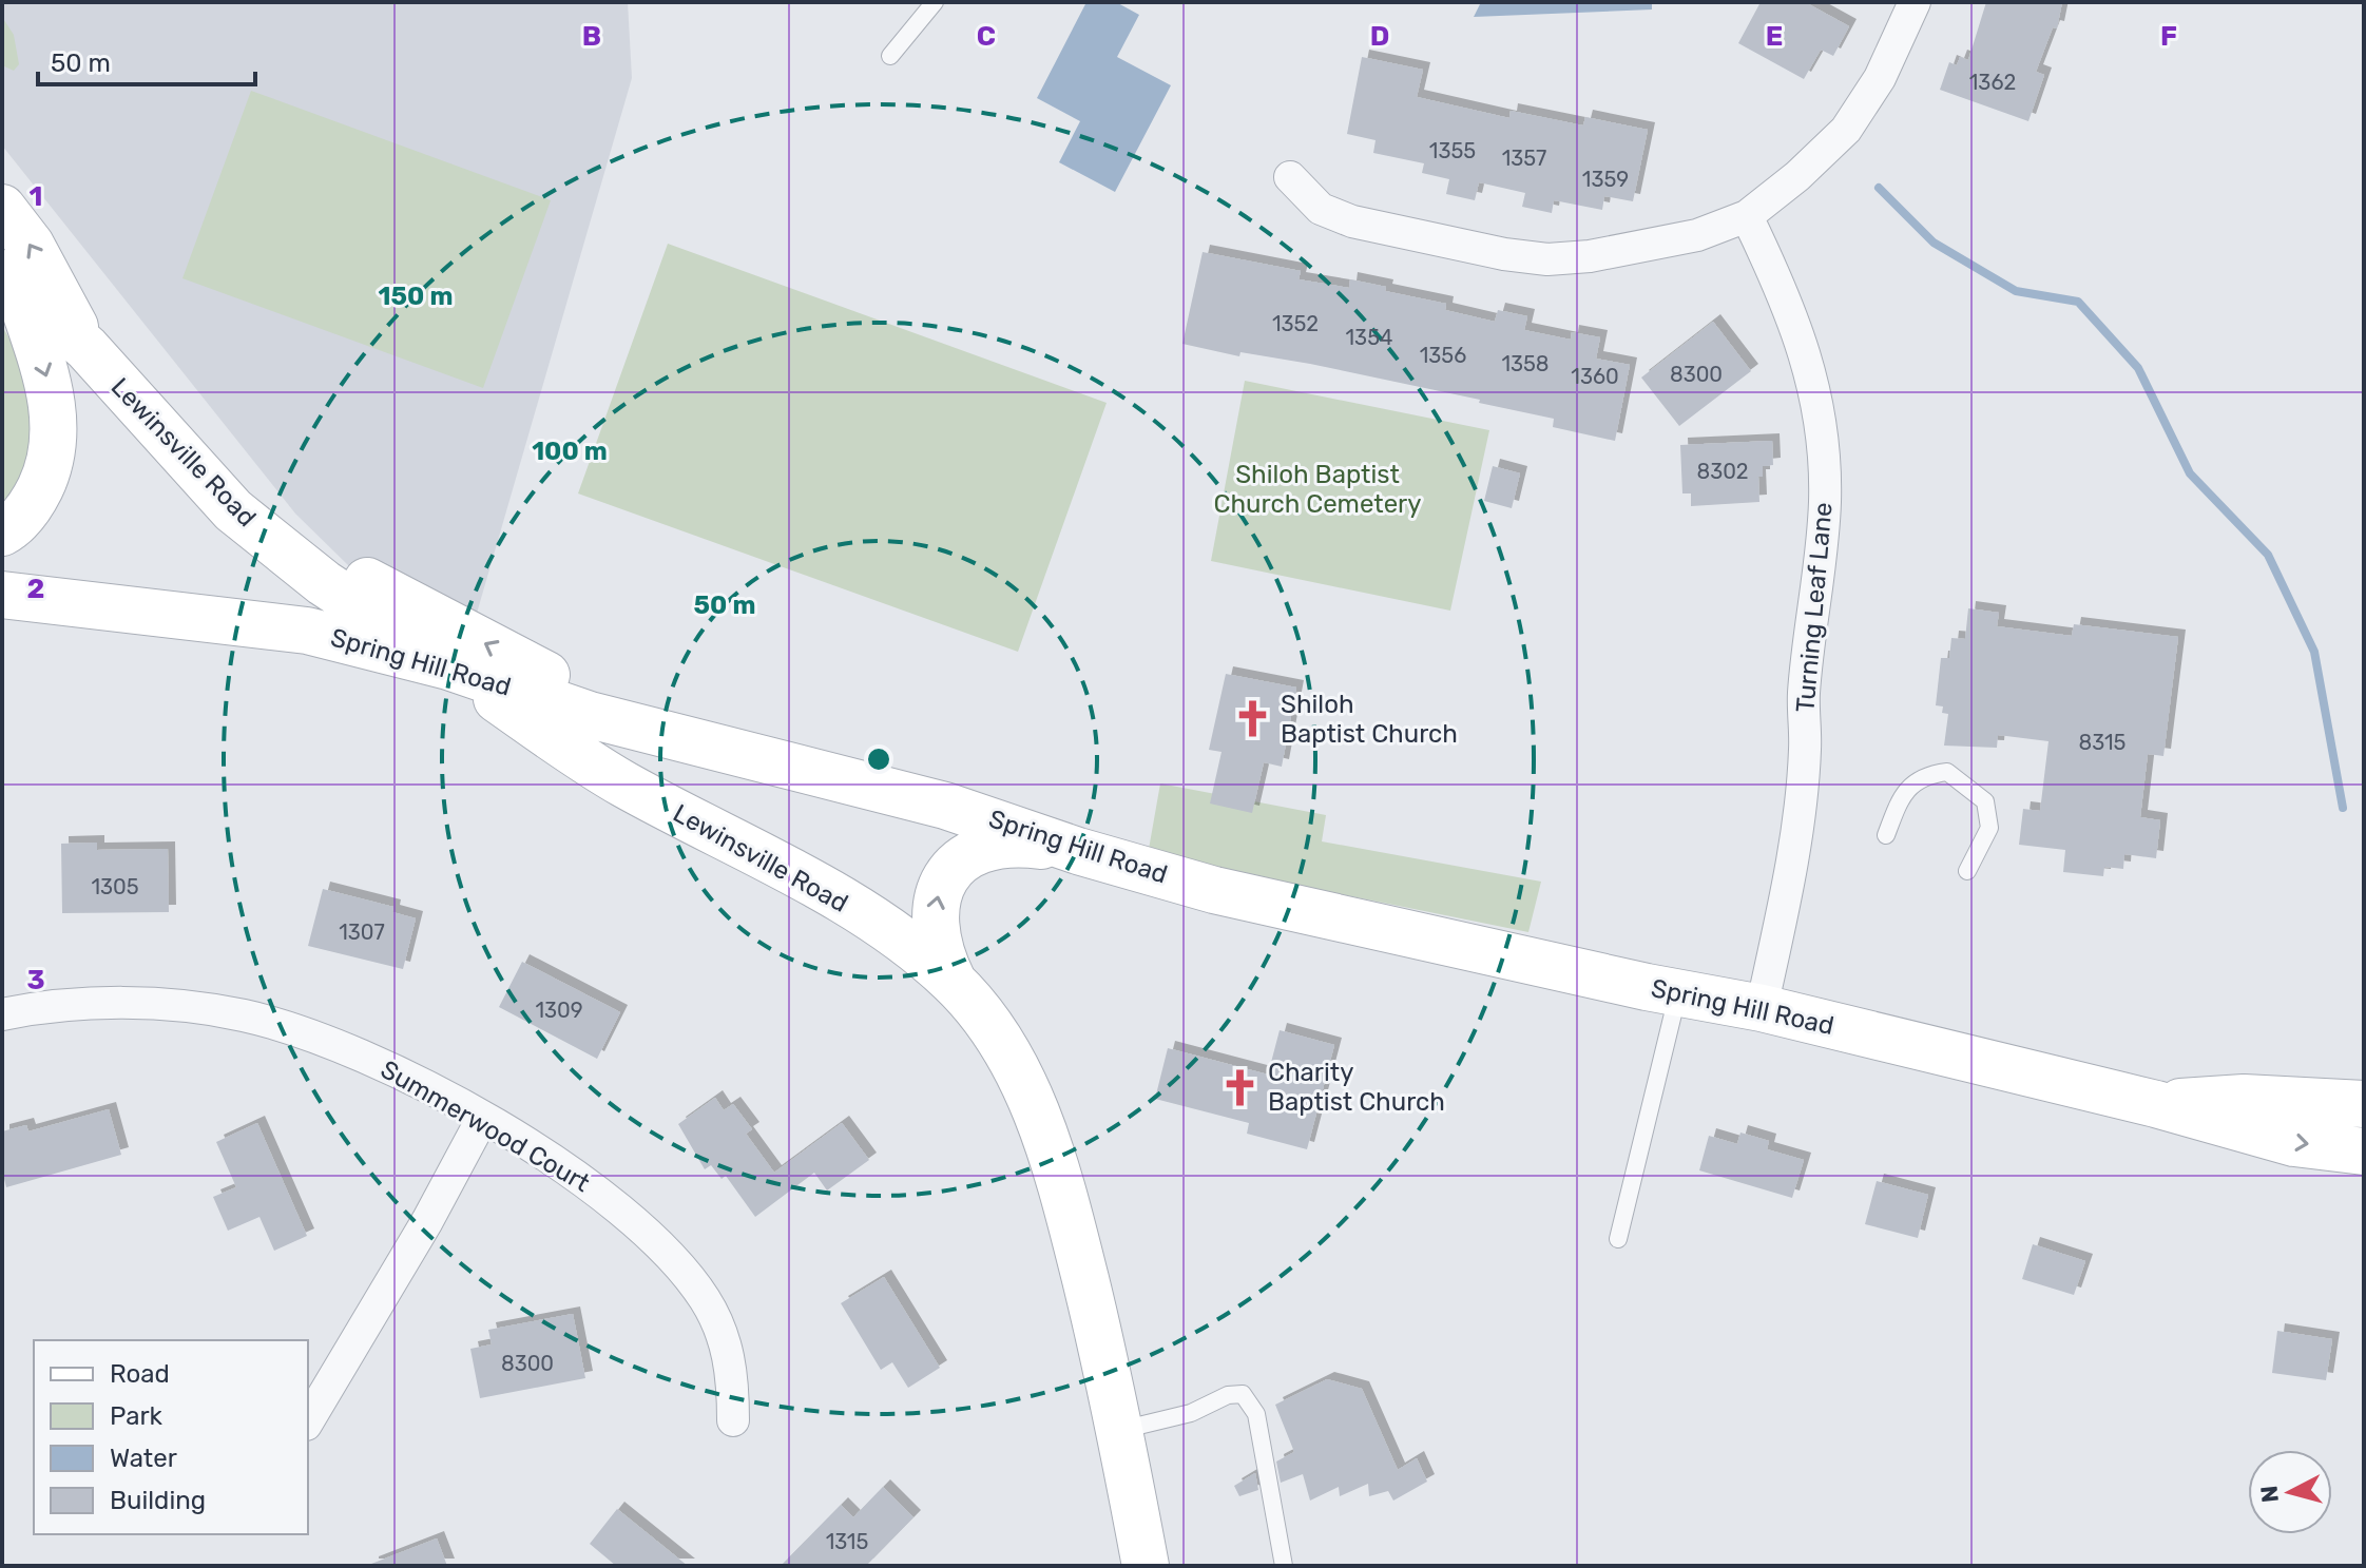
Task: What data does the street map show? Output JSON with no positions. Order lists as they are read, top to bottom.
{
  "streets": {
    "main road": ["Lewinsville Road", "Spring Hill Road"],
    "street": ["Turning Leaf Lane", "Summerwood Court"]
  },
  "crossings": [
    ["Lewinsville Road", "Spring Hill Road"],
    ["Turning Leaf Lane", "Spring Hill Road"]
  ],
  "parks": ["Shiloh Baptist Church Cemetery"],
  "places": {
    "church": ["Shiloh Baptist Church", "Charity Baptist Church"]
  },
  "house_numbers": [
    "1362",
    "1355",
    "1357",
    "1359",
    "1352",
    "1354",
    "1356",
    "1358",
    "8300",
    "1360",
    "8302",
    "8315",
    "1305",
    "1307",
    "1309",
    "8300",
    "1315"
  ],
  "legend": [
    "Road",
    "Park",
    "Water",
    "Building"
  ],
  "scale_bar": "50 m",
  "north": "left",
  "grid": {
    "columns": [
      "B",
      "C",
      "D",
      "E",
      "F"
    ],
    "rows": ["1", "2", "3"]
  },
  "rings": ["150 m", "100 m", "50 m"]
}
